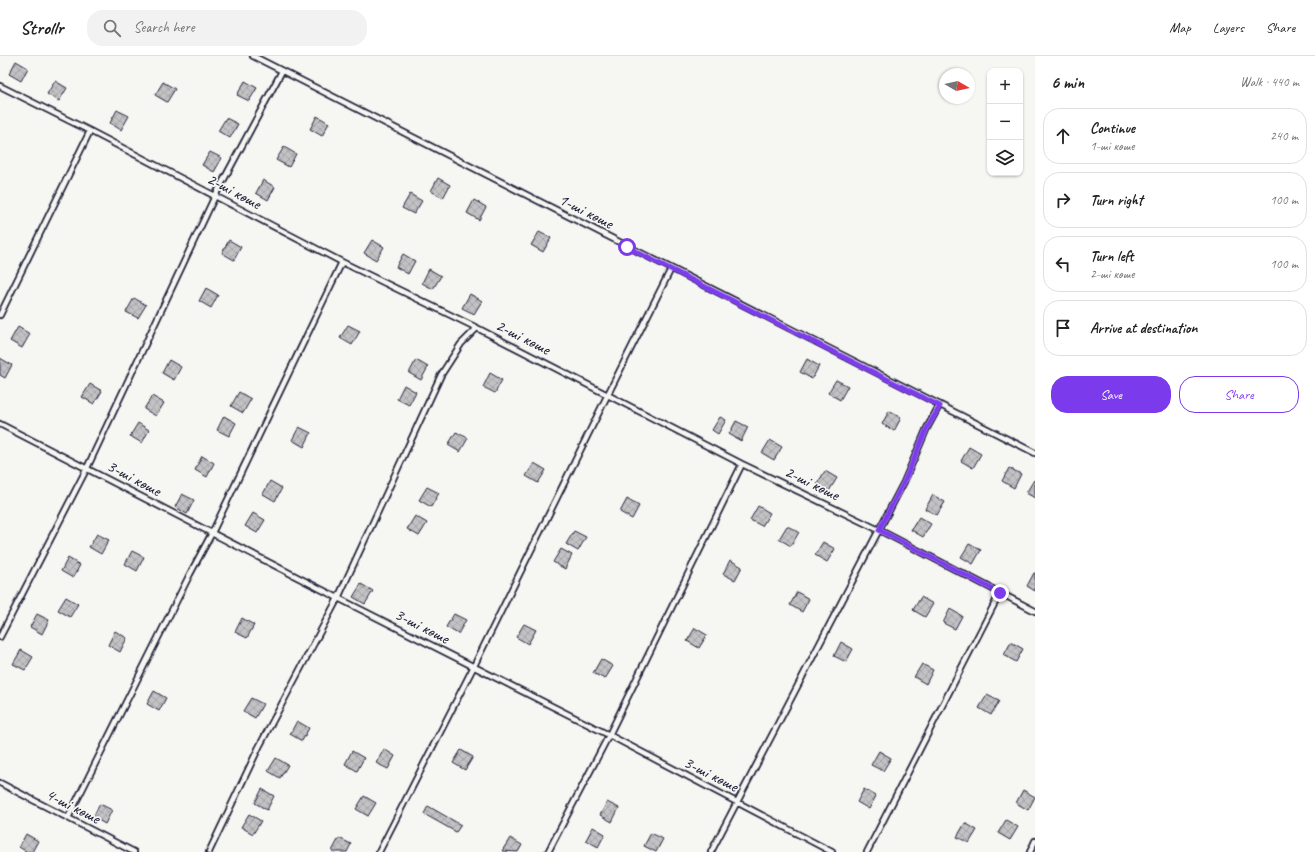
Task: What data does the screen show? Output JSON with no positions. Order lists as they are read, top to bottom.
{
  "streets": {
    "lane": [
      "2-ші көше",
      "1-ші көше",
      "3-ші көше",
      "4-ші көше"
    ]
  },
  "north": "right",
  "page": {
    "header": "Strollr",
    "search": "Search here",
    "nav": ["Map", "Layers", "Share"],
    "heading": ["6 min", "Walk · 440 m"],
    "map_buttons": ["+", "−"],
    "list": [
      ["Continue", "1-ші көше", "240 m"],
      ["Turn right", "100 m"],
      ["Turn left", "2-ші көше", "100 m"],
      "Arrive at destination"
    ],
    "buttons": ["Save", "Share"]
  }
}
